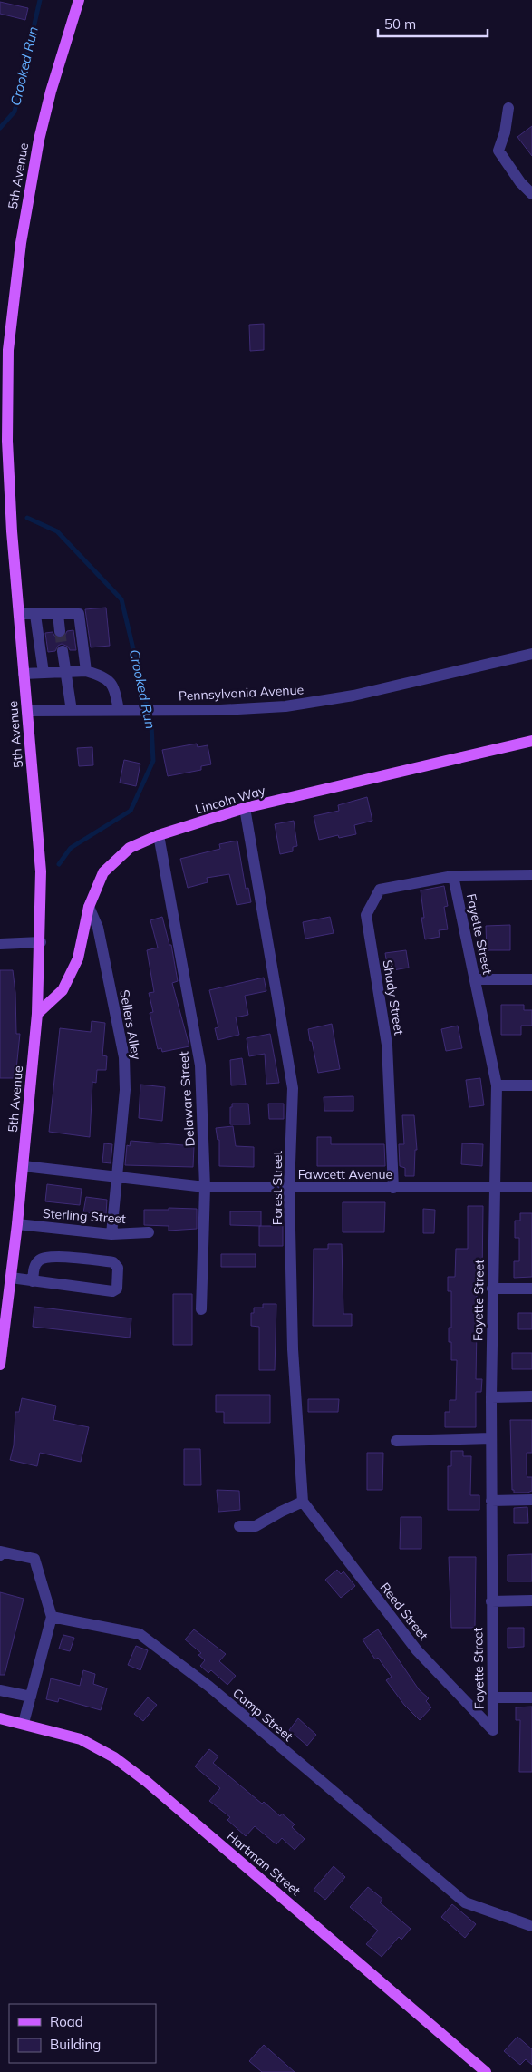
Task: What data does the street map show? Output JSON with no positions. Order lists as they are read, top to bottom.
{
  "streets": {
    "main road": ["5th Avenue", "Lincoln Way", "Hartman Street"],
    "street": [
      "Pennsylvania Avenue",
      "Fayette Street",
      "Shady Street",
      "Sellers Alley",
      "Delaware Street",
      "Fawcett Avenue",
      "Forest Street",
      "Sterling Street",
      "Reed Street",
      "Camp Street"
    ]
  },
  "crossings": [
    ["5th Avenue", "Pennsylvania Avenue"],
    ["5th Avenue", "Lincoln Way"],
    ["5th Avenue", "Fawcett Avenue"],
    ["5th Avenue", "Sterling Street"],
    ["Lincoln Way", "Sellers Alley"],
    ["Lincoln Way", "Delaware Street"],
    ["Lincoln Way", "Forest Street"],
    ["Fayette Street", "Shady Street"],
    ["Fayette Street", "Fawcett Avenue"],
    ["Fayette Street", "Reed Street"],
    ["Shady Street", "Fawcett Avenue"],
    ["Sellers Alley", "Fawcett Avenue"],
    ["Sellers Alley", "Sterling Street"],
    ["Delaware Street", "Fawcett Avenue"],
    ["Fawcett Avenue", "Forest Street"],
    ["Forest Street", "Reed Street"]
  ],
  "water": ["Crooked Run"],
  "legend": ["Road", "Building"],
  "scale_bar": "50 m"
}
